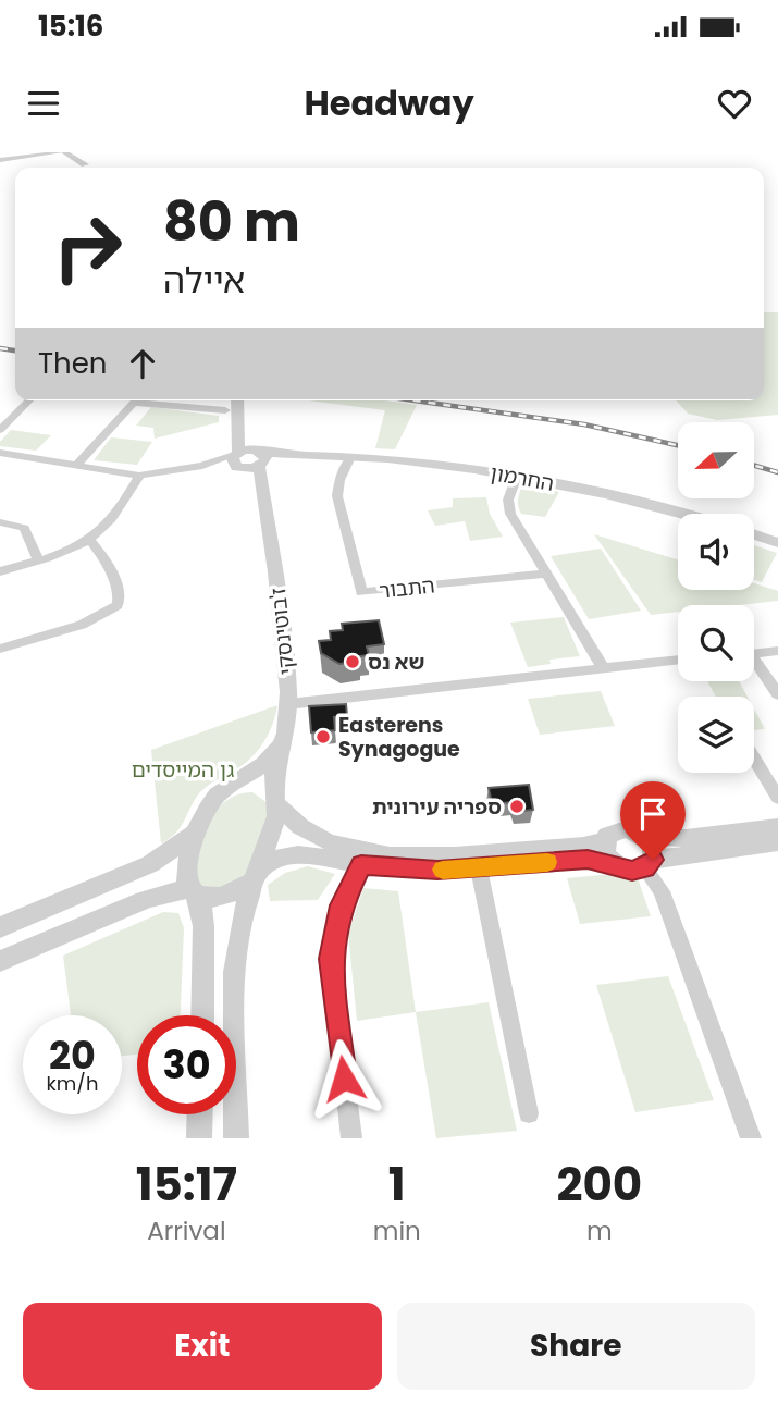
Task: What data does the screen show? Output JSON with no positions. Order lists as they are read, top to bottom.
{
  "streets": {
    "street": ["החרמון", "התבור", "ז'בוטינסקי"]
  },
  "crossings": [
    ["החרמון", "התבור"],
    ["החרמון", "ז'בוטינסקי"]
  ],
  "parks": ["גן המייסדים"],
  "places": ["שא נס", "Easterens Synagogue", "ספריה עירונית"],
  "north": "left",
  "page": {
    "status": "15:16",
    "header": "Headway",
    "turn": ["80 m", "איילה"],
    "then": "Then",
    "speed": "20 km/h",
    "limit": "30",
    "eta": [
      "15:17",
      "Arrival",
      "1",
      "min",
      "200",
      "m"
    ],
    "buttons": ["Exit", "Share"]
  }
}
